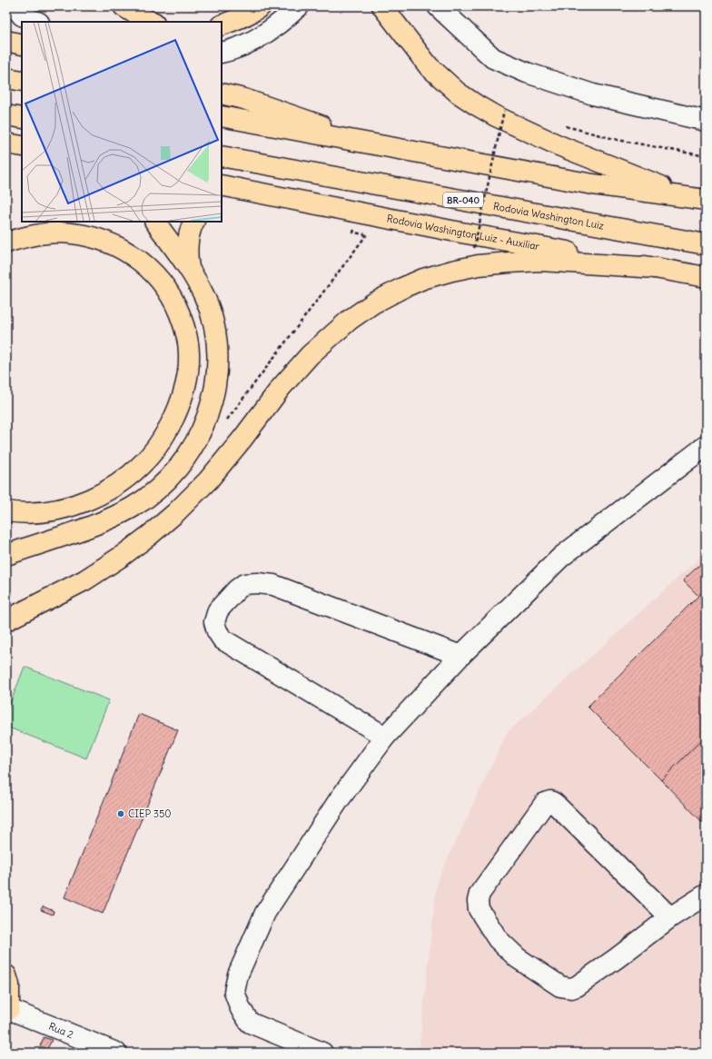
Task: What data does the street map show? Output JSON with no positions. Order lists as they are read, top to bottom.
{
  "streets": {
    "highway": ["BR-040", "Rodovia Washington Luiz", "Rodovia Washington Luiz - Auxiliar"],
    "street": ["Rua 2"]
  },
  "places": ["CIEP 350"]
}
